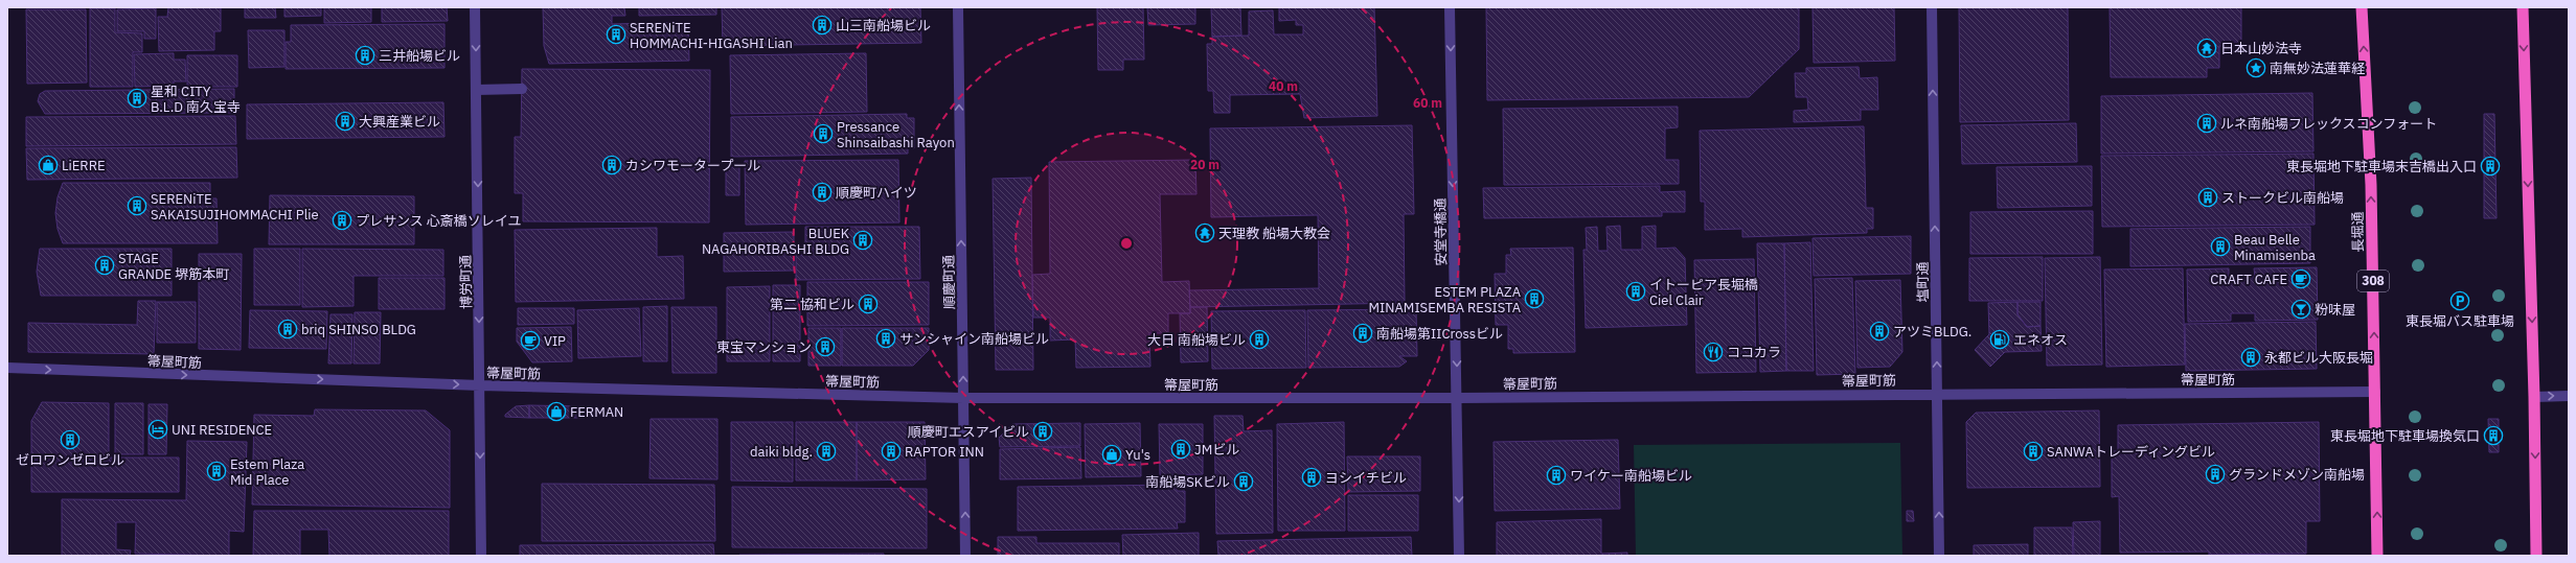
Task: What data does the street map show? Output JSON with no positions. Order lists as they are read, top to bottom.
{
  "streets": {
    "highway": ["長堀通", "308"],
    "street": [
      "安堂寺橋通",
      "博労町通",
      "順慶町通",
      "塩町通",
      "箒屋町筋"
    ]
  },
  "crossings": [
    ["安堂寺橋通", "箒屋町筋"],
    ["長堀通", "箒屋町筋"],
    ["博労町通", "箒屋町筋"],
    ["順慶町通", "箒屋町筋"],
    ["塩町通", "箒屋町筋"]
  ],
  "one_way": [
    "安堂寺橋通",
    "長堀通",
    "博労町通",
    "順慶町通",
    "塩町通"
  ],
  "places": {
    "building": [
      "山三南船場ビル",
      "SERENiTE HOMMACHI-HIGASHI Lian",
      "三井船場ビル",
      "星和 CITY B.L.D 南久宝寺",
      "大興産業ビル",
      "ルネ南船場フレックスコンフォート",
      "Pressance Shinsaibashi Rayon",
      "カシワモータープール",
      "東長堀地下駐車場末吉橋出入口",
      "順慶町ハイツ",
      "ストークビル南船場",
      "SERENiTE SAKAISUJIHOMMACHI Plie",
      "プレサンス 心斎橋ソレイユ",
      "BLUEK NAGAHORIBASHI BLDG",
      "Beau Belle Minamisenba",
      "STAGE GRANDE 堺筋本町",
      "イトーピア長堀橋 Ciel Clair",
      "ESTEM PLAZA MINAMISEMBA RESISTA",
      "第二 協和ビル",
      "briq SHINSO BLDG",
      "アツミBLDG.",
      "南船場第IICrossビル",
      "サンシャイン南船場ビル",
      "大日 南船場ビル",
      "東宝マンション",
      "永都ビル大阪長堀",
      "順慶町エスアイビル",
      "東長堀地下駐車場換気口",
      "ゼロワンゼロビル",
      "JMビル",
      "daiki bldg.",
      "RAPTOR INN",
      "SANWAトレーディングビル",
      "Estem Plaza Mid Place",
      "グランドメゾン南船場",
      "ワイケー南船場ビル",
      "ヨシイチビル",
      "南船場SKビル"
    ],
    "temple": ["日本山妙法寺", "天理教 船場大教会"],
    "place": ["南無妙法蓮華経"],
    "shop": ["LiERRE", "FERMAN", "Yu's"],
    "cafe": ["CRAFT CAFE", "VIP"],
    "parking": ["東長堀バス駐車場"],
    "bar": ["粉味屋"],
    "fuel station": ["エネオス"],
    "restaurant": ["ココカラ"],
    "hotel": ["UNI RESIDENCE"]
  },
  "rings": ["40 m", "60 m", "20 m"]
}
